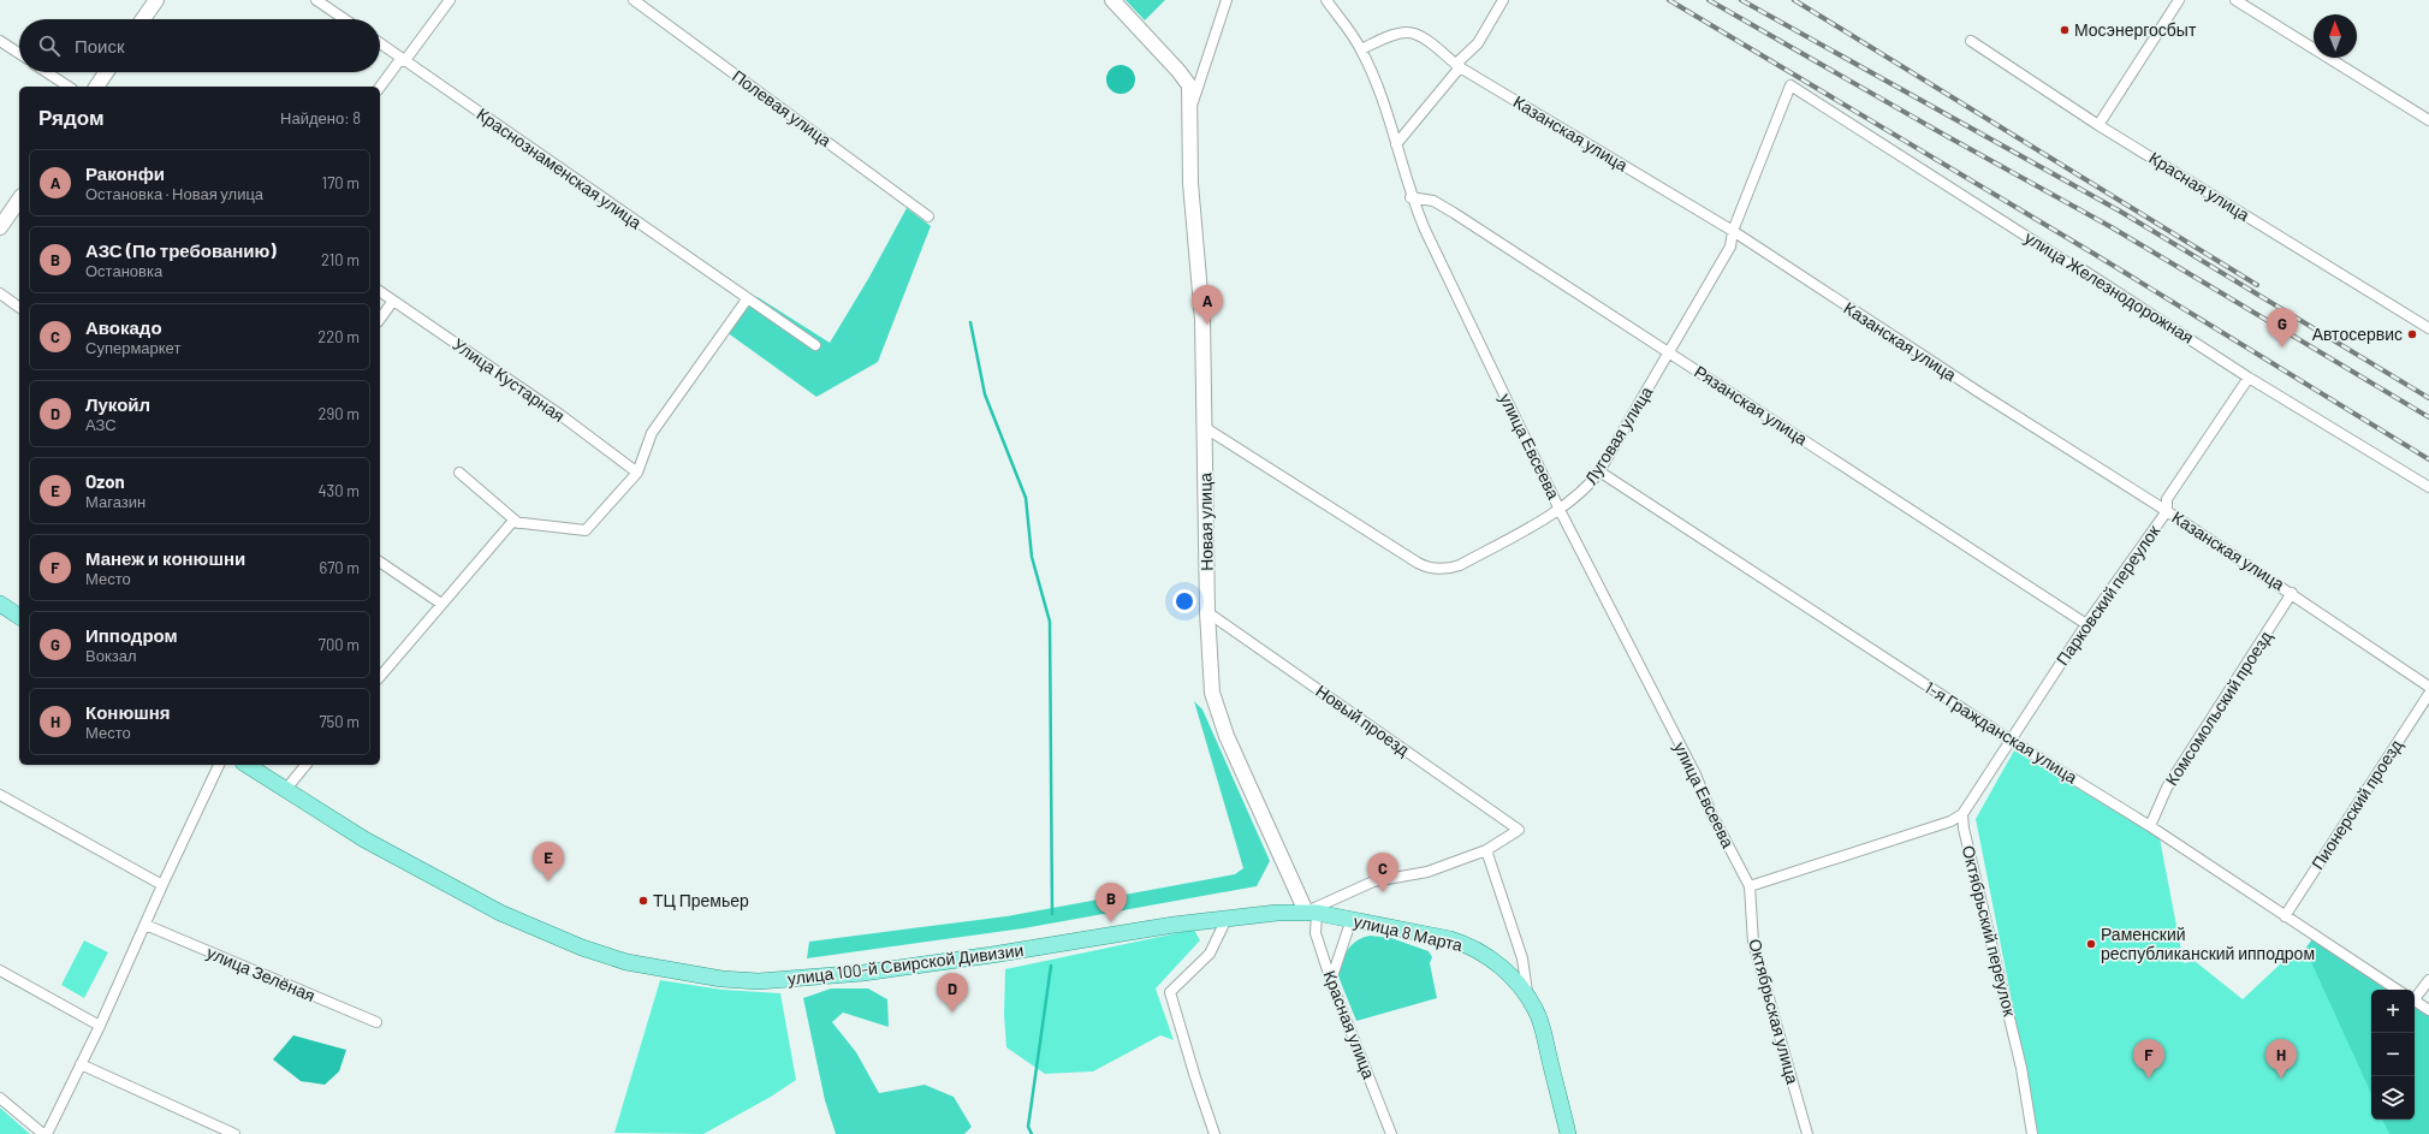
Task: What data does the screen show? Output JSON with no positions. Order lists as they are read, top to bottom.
{
  "streets": {
    "main road": ["улица 8 Марта", "улица 100-й Свирской Дивизии"],
    "street": [
      "Полевая улица",
      "Казанская улица",
      "Краснознаменская улица",
      "Красная улица",
      "улица Железнодорожная",
      "Улица Кустарная",
      "Рязанская улица",
      "Луговая улица",
      "улица Евсеева",
      "Новая улица",
      "Парковский переулок",
      "Комсомольский проезд",
      "Новый проезд",
      "1-я Гражданская улица",
      "Пионерский проезд",
      "Октябрьский переулок",
      "улица Зелёная",
      "Октябрьская улица"
    ]
  },
  "crossings": [
    ["Казанская улица", "Луговая улица"],
    ["Казанская улица", "улица Евсеева"],
    ["Казанская улица", "Парковский переулок"],
    ["Казанская улица", "Комсомольский проезд"],
    ["Красная улица", "Новая улица"],
    ["Красная улица", "улица 8 Марта"],
    ["Красная улица", "улица 100-й Свирской Дивизии"],
    ["улица Железнодорожная", "Луговая улица"],
    ["улица Железнодорожная", "Парковский переулок"],
    ["Рязанская улица", "Луговая улица"],
    ["Рязанская улица", "улица Евсеева"],
    ["Рязанская улица", "Парковский переулок"],
    ["Луговая улица", "улица Евсеева"],
    ["Луговая улица", "Новая улица"],
    ["Луговая улица", "1-я Гражданская улица"],
    ["улица Евсеева", "Октябрьская улица"],
    ["Новая улица", "Новый проезд"],
    ["Новая улица", "улица 8 Марта"],
    ["Новая улица", "улица 100-й Свирской Дивизии"],
    ["Парковский переулок", "1-я Гражданская улица"],
    ["Комсомольский проезд", "1-я Гражданская улица"],
    ["1-я Гражданская улица", "Пионерский проезд"],
    ["улица 8 Марта", "улица 100-й Свирской Дивизии"]
  ],
  "places": [
    "Мосэнергосбыт",
    "Автосервис",
    "ТЦ Премьер",
    "Раменский республиканский ипподром"
  ],
  "north": "top",
  "page": {
    "search": "Поиск",
    "heading": ["Рядом", "Найдено: 8"],
    "list": [
      {
        "mark": "A",
        "name": "Раконфи",
        "note": "Остановка · Новая улица",
        "value": "170 m"
      },
      {
        "mark": "B",
        "name": "АЗС (По требованию)",
        "note": "Остановка",
        "value": "210 m"
      },
      {
        "mark": "C",
        "name": "Авокадо",
        "note": "Супермаркет",
        "value": "220 m"
      },
      {
        "mark": "D",
        "name": "Лукойл",
        "note": "АЗС",
        "value": "290 m"
      },
      {
        "mark": "E",
        "name": "Ozon",
        "note": "Магазин",
        "value": "430 m"
      },
      {
        "mark": "F",
        "name": "Манеж и конюшни",
        "note": "Место",
        "value": "670 m"
      },
      {
        "mark": "G",
        "name": "Ипподром",
        "note": "Вокзал",
        "value": "700 m"
      },
      {
        "mark": "H",
        "name": "Конюшня",
        "note": "Место",
        "value": "750 m"
      }
    ],
    "pins": [
      "A",
      "G",
      "E",
      "C",
      "B",
      "D",
      "F",
      "H"
    ],
    "map_buttons": ["+", "−"]
  }
}
